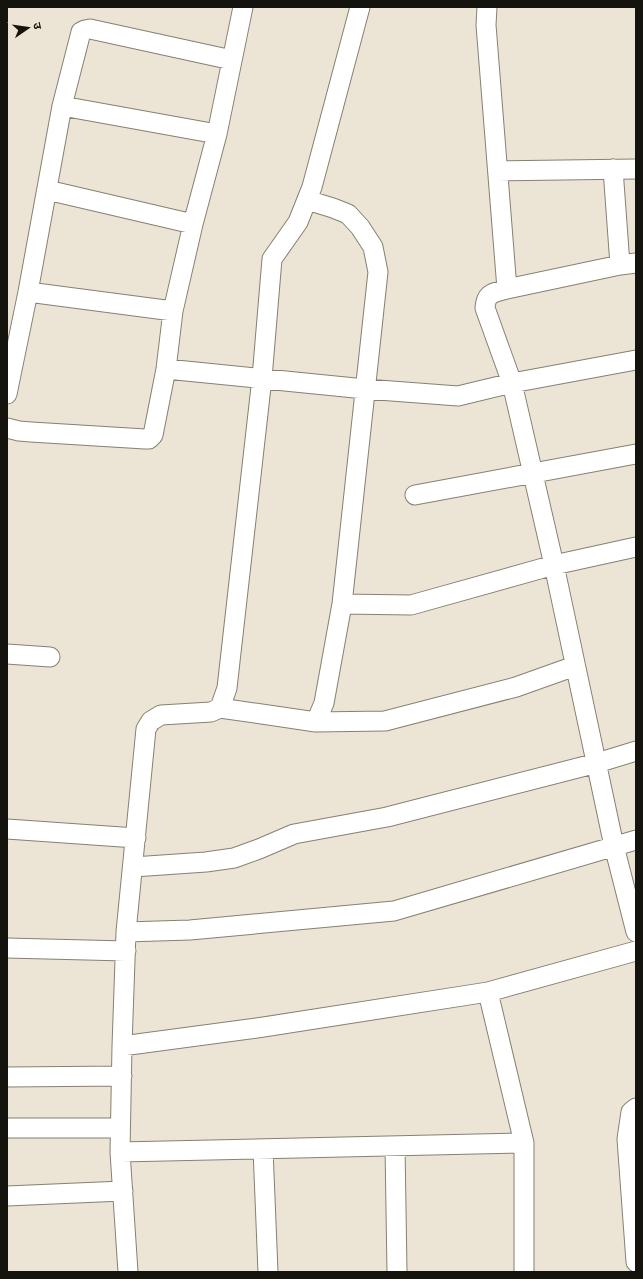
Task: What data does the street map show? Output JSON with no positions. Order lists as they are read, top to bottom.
{
  "north": "right"
}
